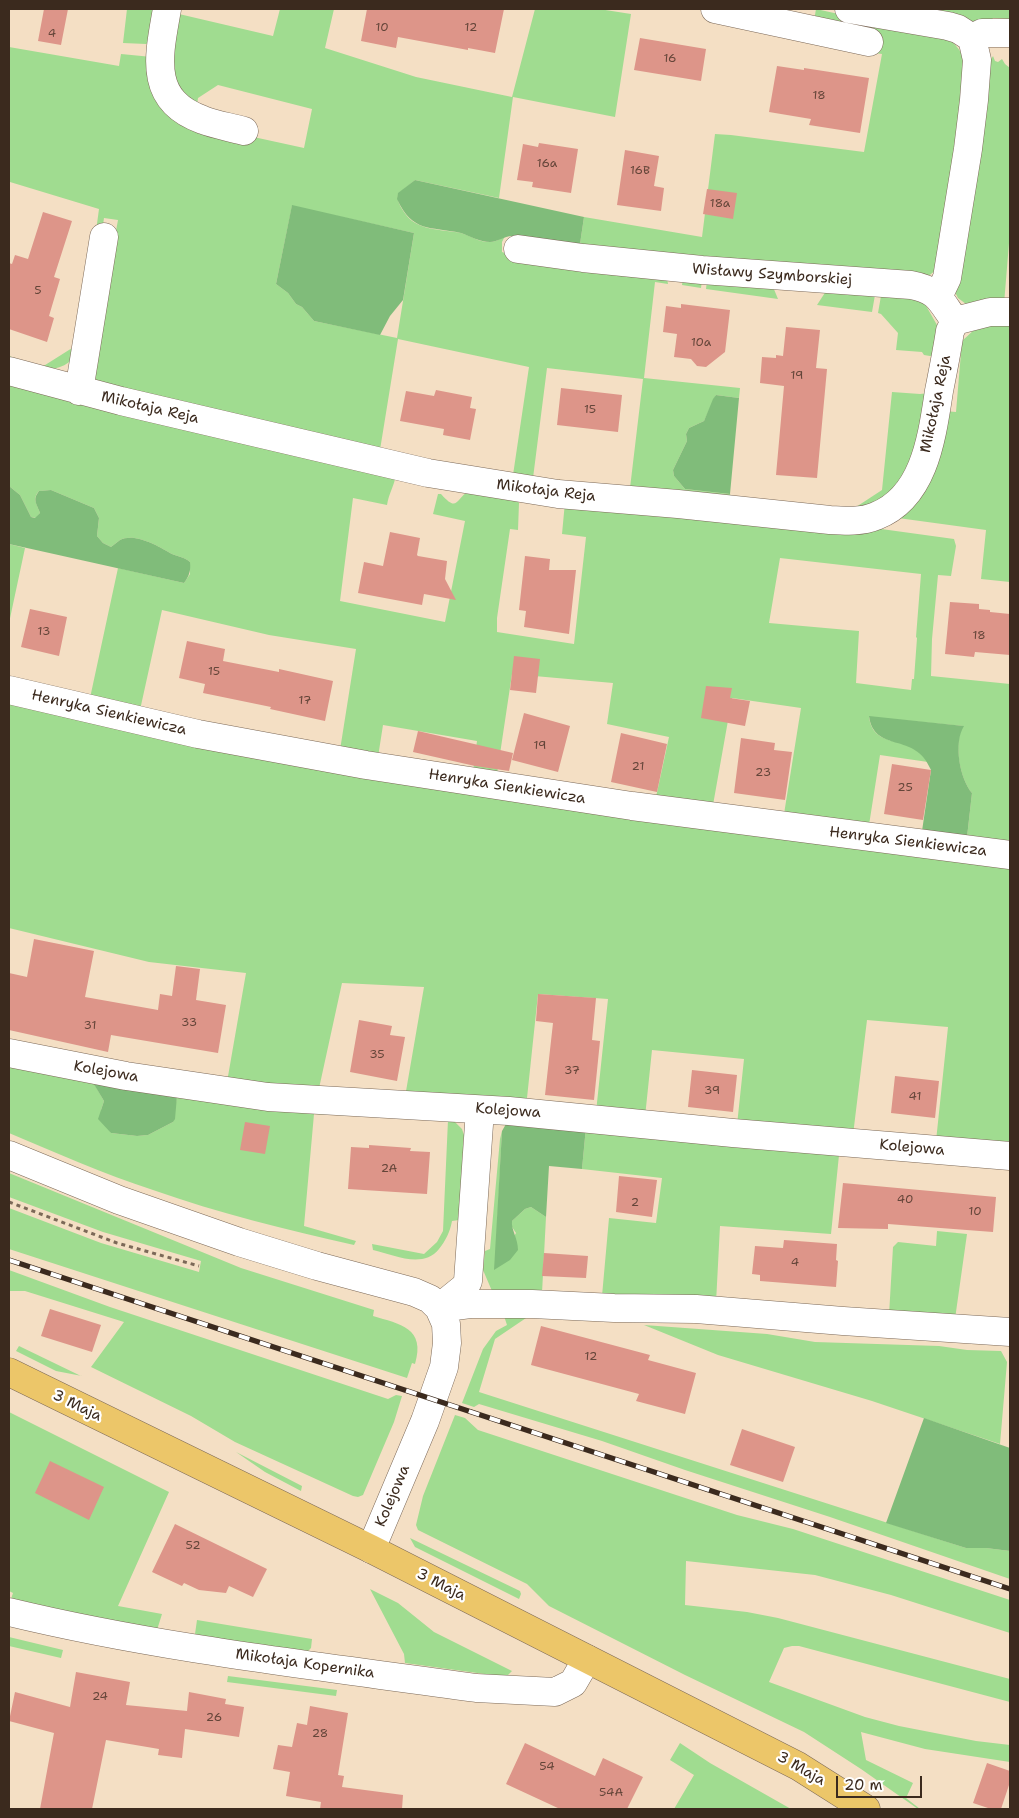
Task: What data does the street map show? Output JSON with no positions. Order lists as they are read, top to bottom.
{
  "streets": {
    "main road": ["3 Maja"],
    "street": [
      "Wisławy Szymborskiej",
      "Mikołaja Reja",
      "Henryka Sienkiewicza",
      "Kolejowa",
      "Mikołaja Kopernika"
    ]
  },
  "crossings": [
    ["Wisławy Szymborskiej", "Mikołaja Reja"],
    ["Kolejowa", "3 Maja"],
    ["3 Maja", "Mikołaja Kopernika"]
  ],
  "house_numbers": [
    "10",
    "12",
    "4",
    "16",
    "18",
    "16a",
    "16B",
    "18a",
    "5",
    "10a",
    "19",
    "15",
    "13",
    "18",
    "15",
    "17",
    "19",
    "21",
    "23",
    "25",
    "33",
    "31",
    "35",
    "37",
    "39",
    "41",
    "2A",
    "40",
    "2",
    "10",
    "4",
    "12",
    "52",
    "24",
    "26",
    "28",
    "54",
    "54A"
  ],
  "scale_bar": "20 m"
}
